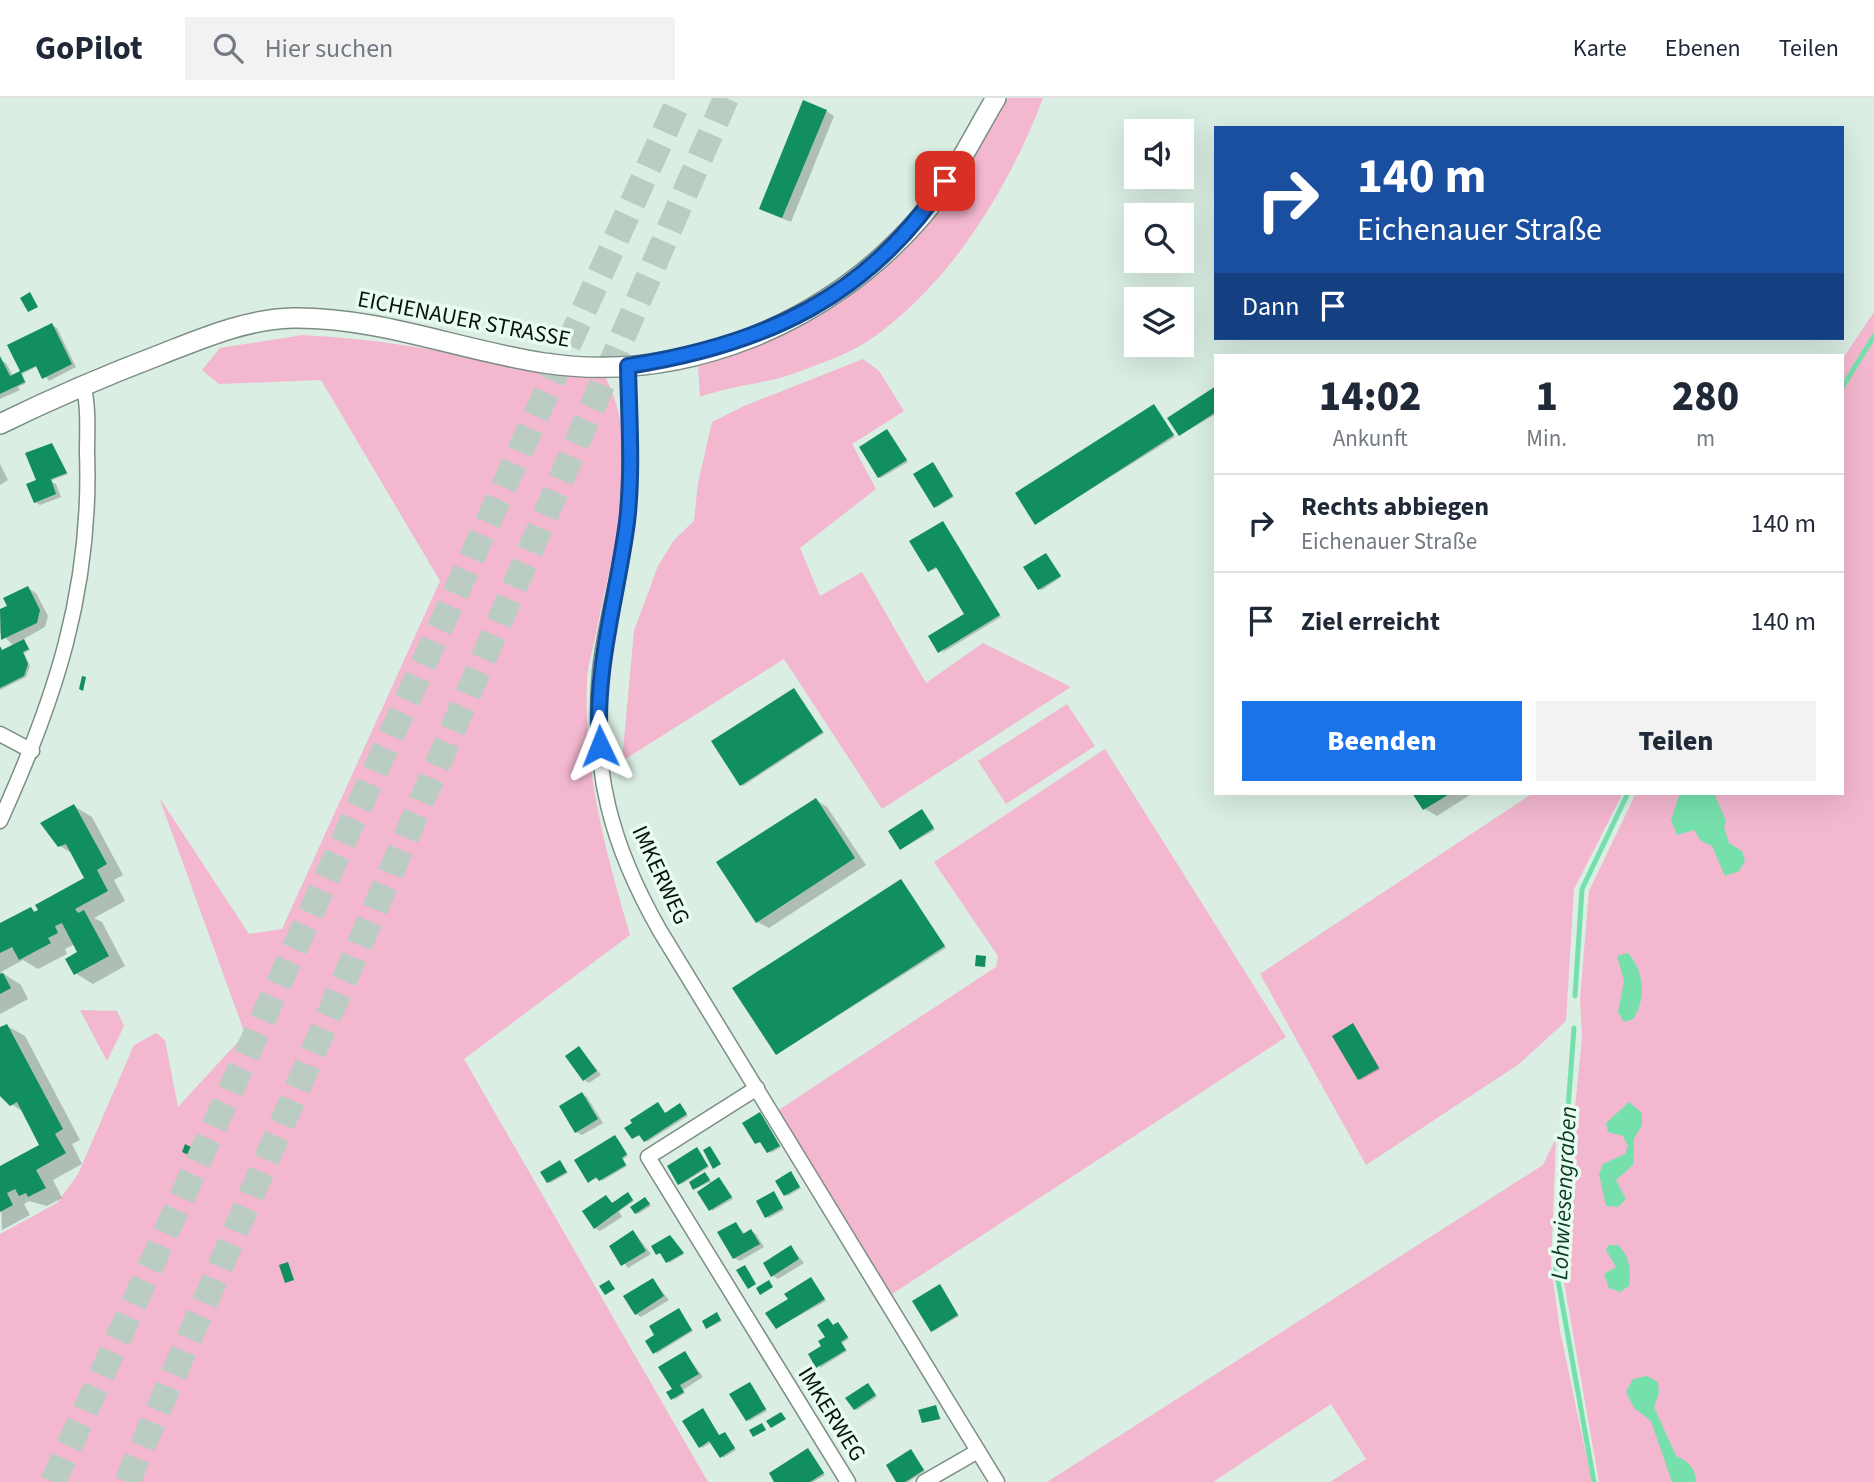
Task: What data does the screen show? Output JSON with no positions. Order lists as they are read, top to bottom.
{
  "streets": {
    "street": ["EICHENAUER STRASSE", "IMKERWEG"]
  },
  "crossings": [
    ["EICHENAUER STRASSE", "IMKERWEG"]
  ],
  "water": ["Lohwiesengraben"],
  "page": {
    "header": "GoPilot",
    "search": "Hier suchen",
    "nav": ["Karte", "Ebenen", "Teilen"],
    "turn": ["140 m", "Eichenauer Straße"],
    "then": "Dann",
    "eta": [
      "14:02",
      "Ankunft",
      "1",
      "Min.",
      "280",
      "m"
    ],
    "list": [
      {
        "name": "Rechts abbiegen",
        "note": "Eichenauer Straße",
        "value": "140 m"
      },
      {
        "name": "Ziel erreicht",
        "value": "140 m"
      }
    ],
    "buttons": ["Beenden", "Teilen"]
  }
}
